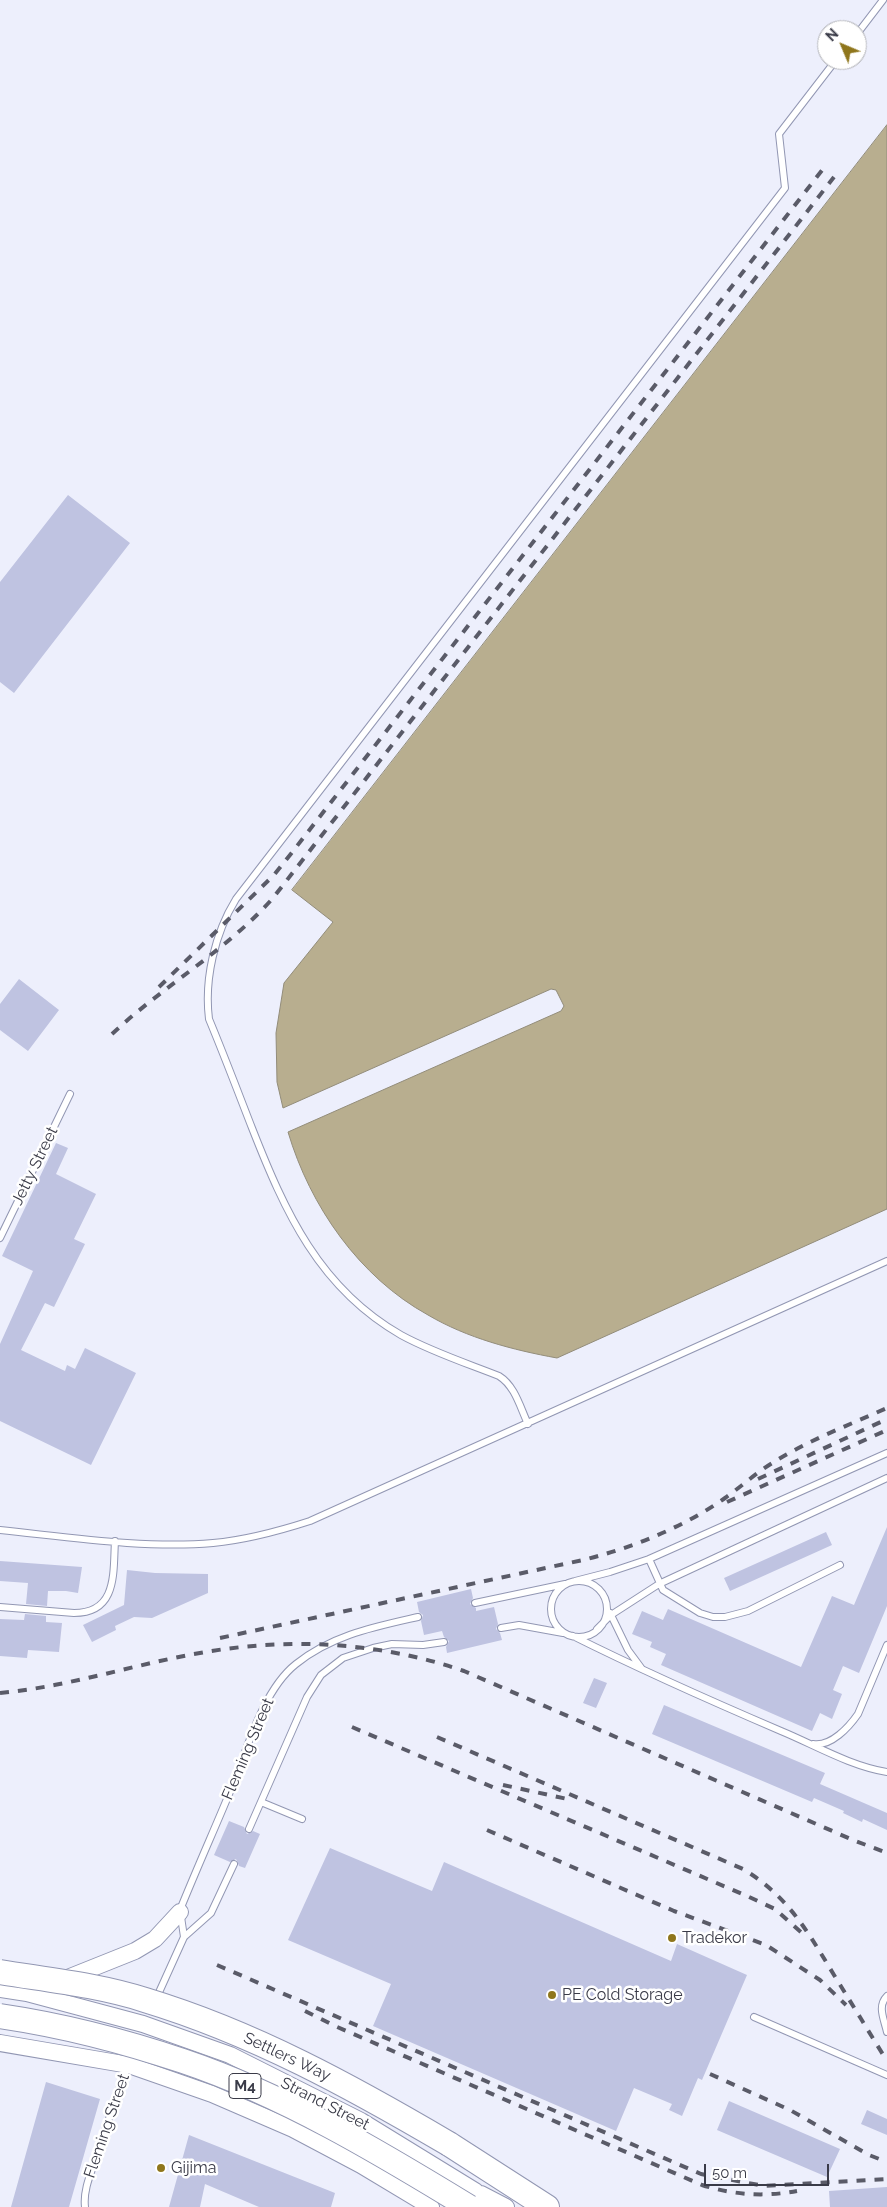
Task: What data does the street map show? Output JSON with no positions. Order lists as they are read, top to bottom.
{
  "streets": {
    "highway": ["Settlers Way", "M4"],
    "street": ["Strand Street"],
    "lane": ["Jetty Street", "Fleming Street"]
  },
  "crossings": [
    ["M4", "Strand Street"]
  ],
  "places": ["Tradekor", "PE Cold Storage", "Gijima"],
  "scale_bar": "50 m",
  "north": "top left"
}
